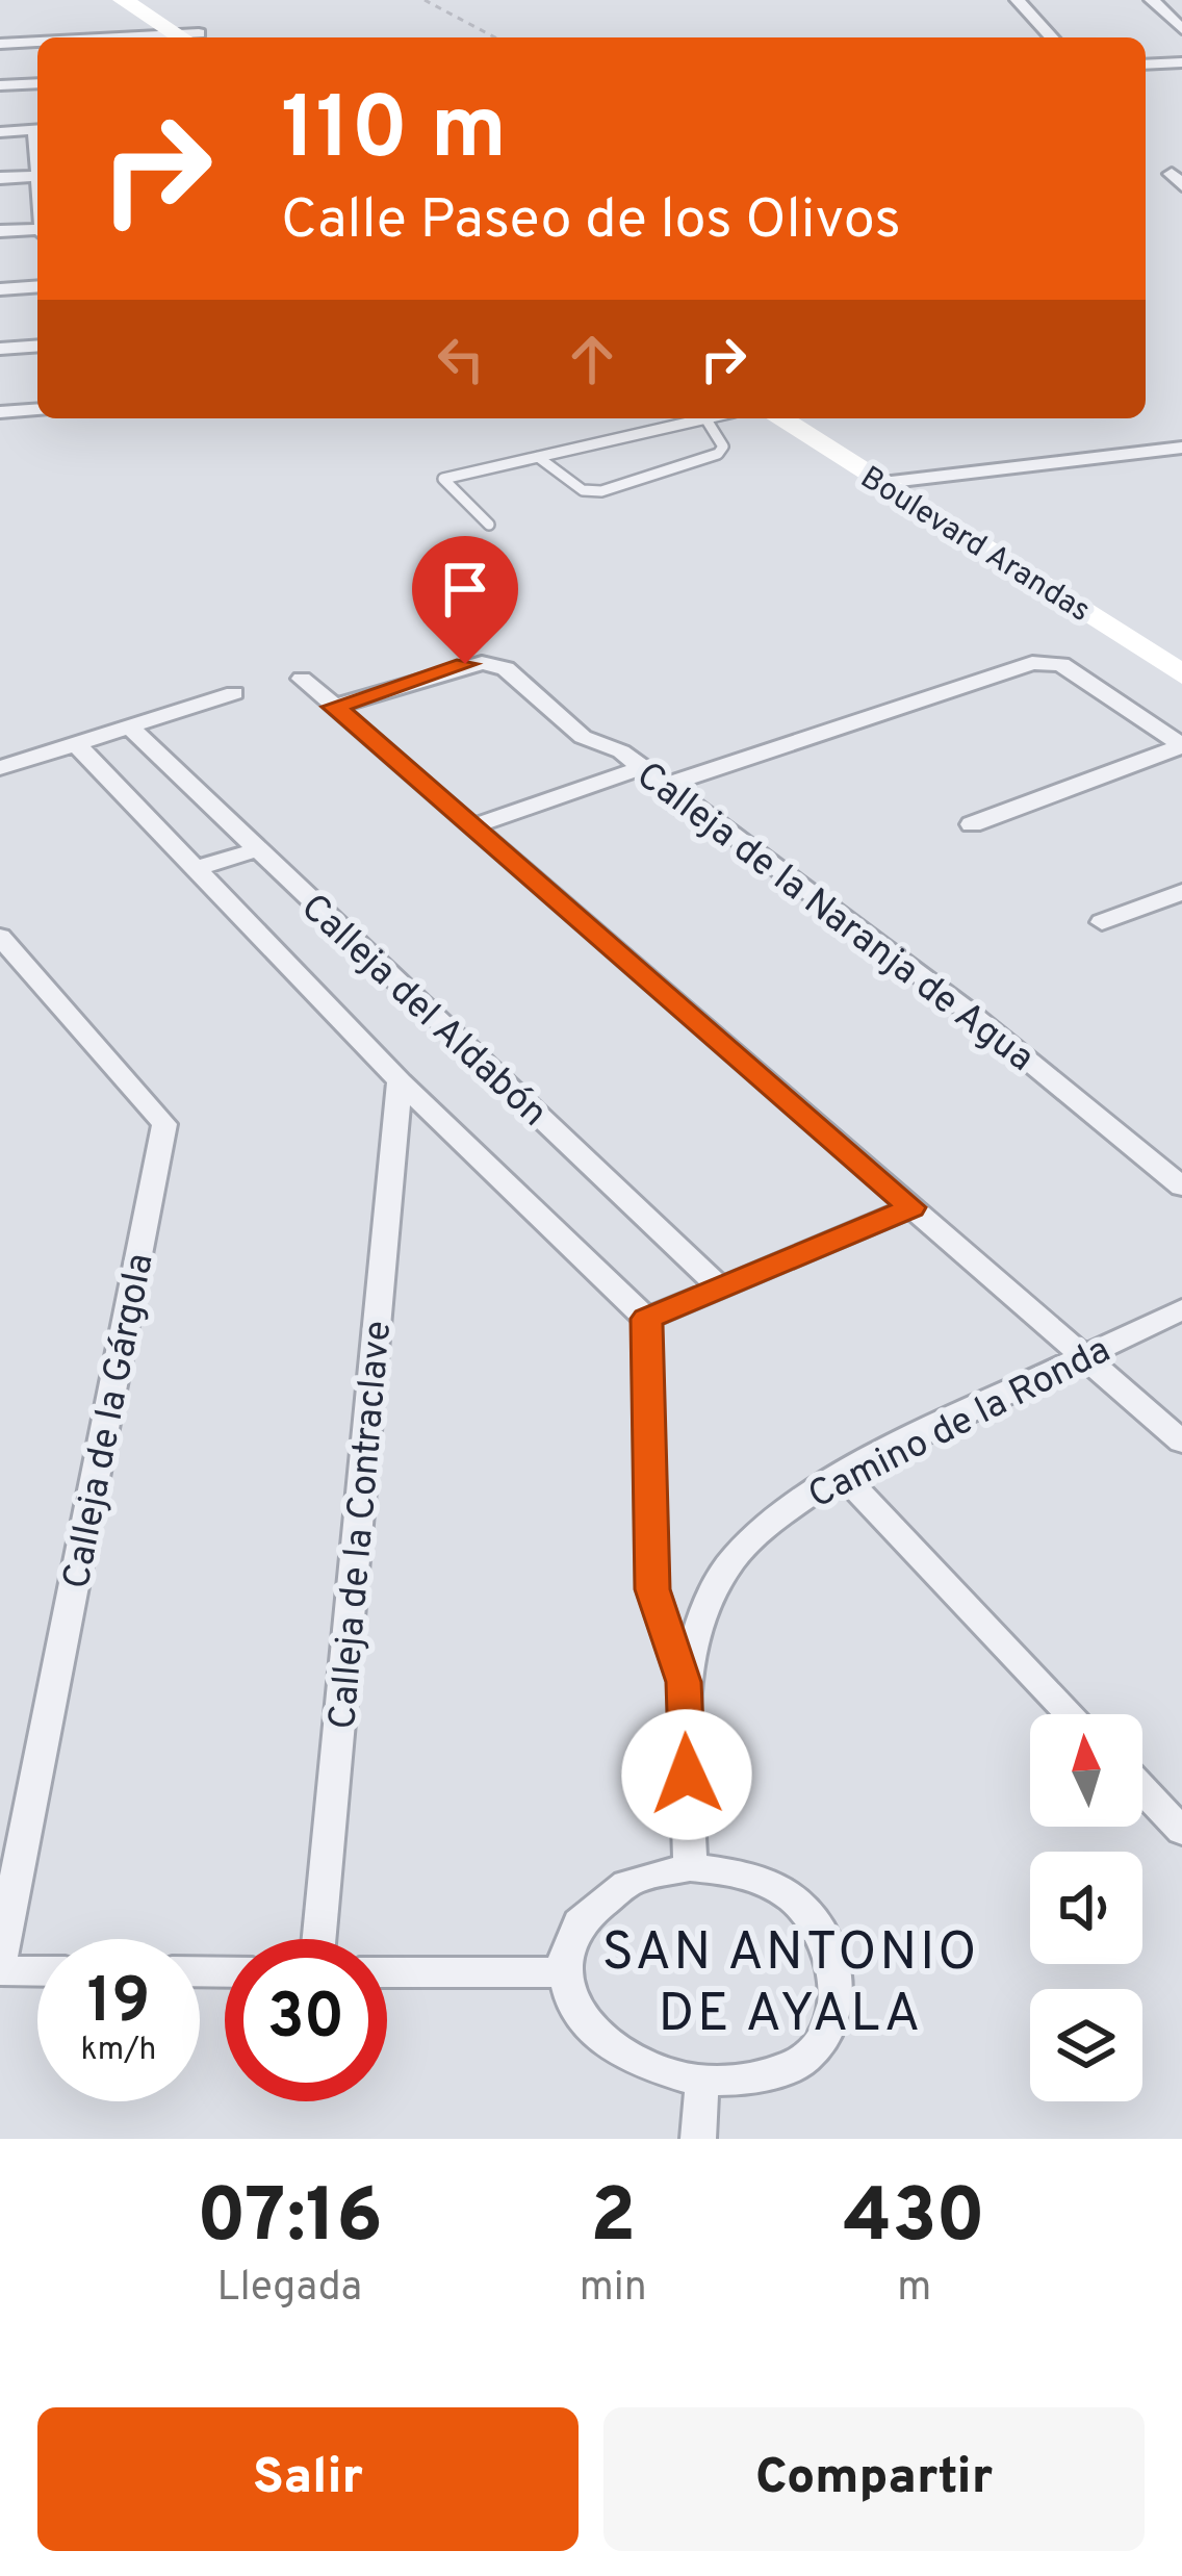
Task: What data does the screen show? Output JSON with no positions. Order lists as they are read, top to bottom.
{
  "streets": {
    "main road": ["Boulevard Arandas"],
    "street": [
      "Calleja de la Naranja de Agua",
      "Calleja del Aldabón",
      "Calleja de la Gárgola",
      "Camino de la Ronda",
      "Calleja de la Contraclave"
    ]
  },
  "crossings": [
    ["Calleja del Aldabón", "Camino de la Ronda"],
    ["Calleja del Aldabón", "Calleja de la Contraclave"]
  ],
  "districts": ["SAN ANTONIO DE AYALA"],
  "north": "top",
  "page": {
    "turn": ["110 m", "Calle Paseo de los Olivos"],
    "speed": "19 km/h",
    "limit": "30",
    "eta": [
      "07:16",
      "Llegada",
      "2",
      "min",
      "430",
      "m"
    ],
    "buttons": ["Salir", "Compartir"]
  }
}
